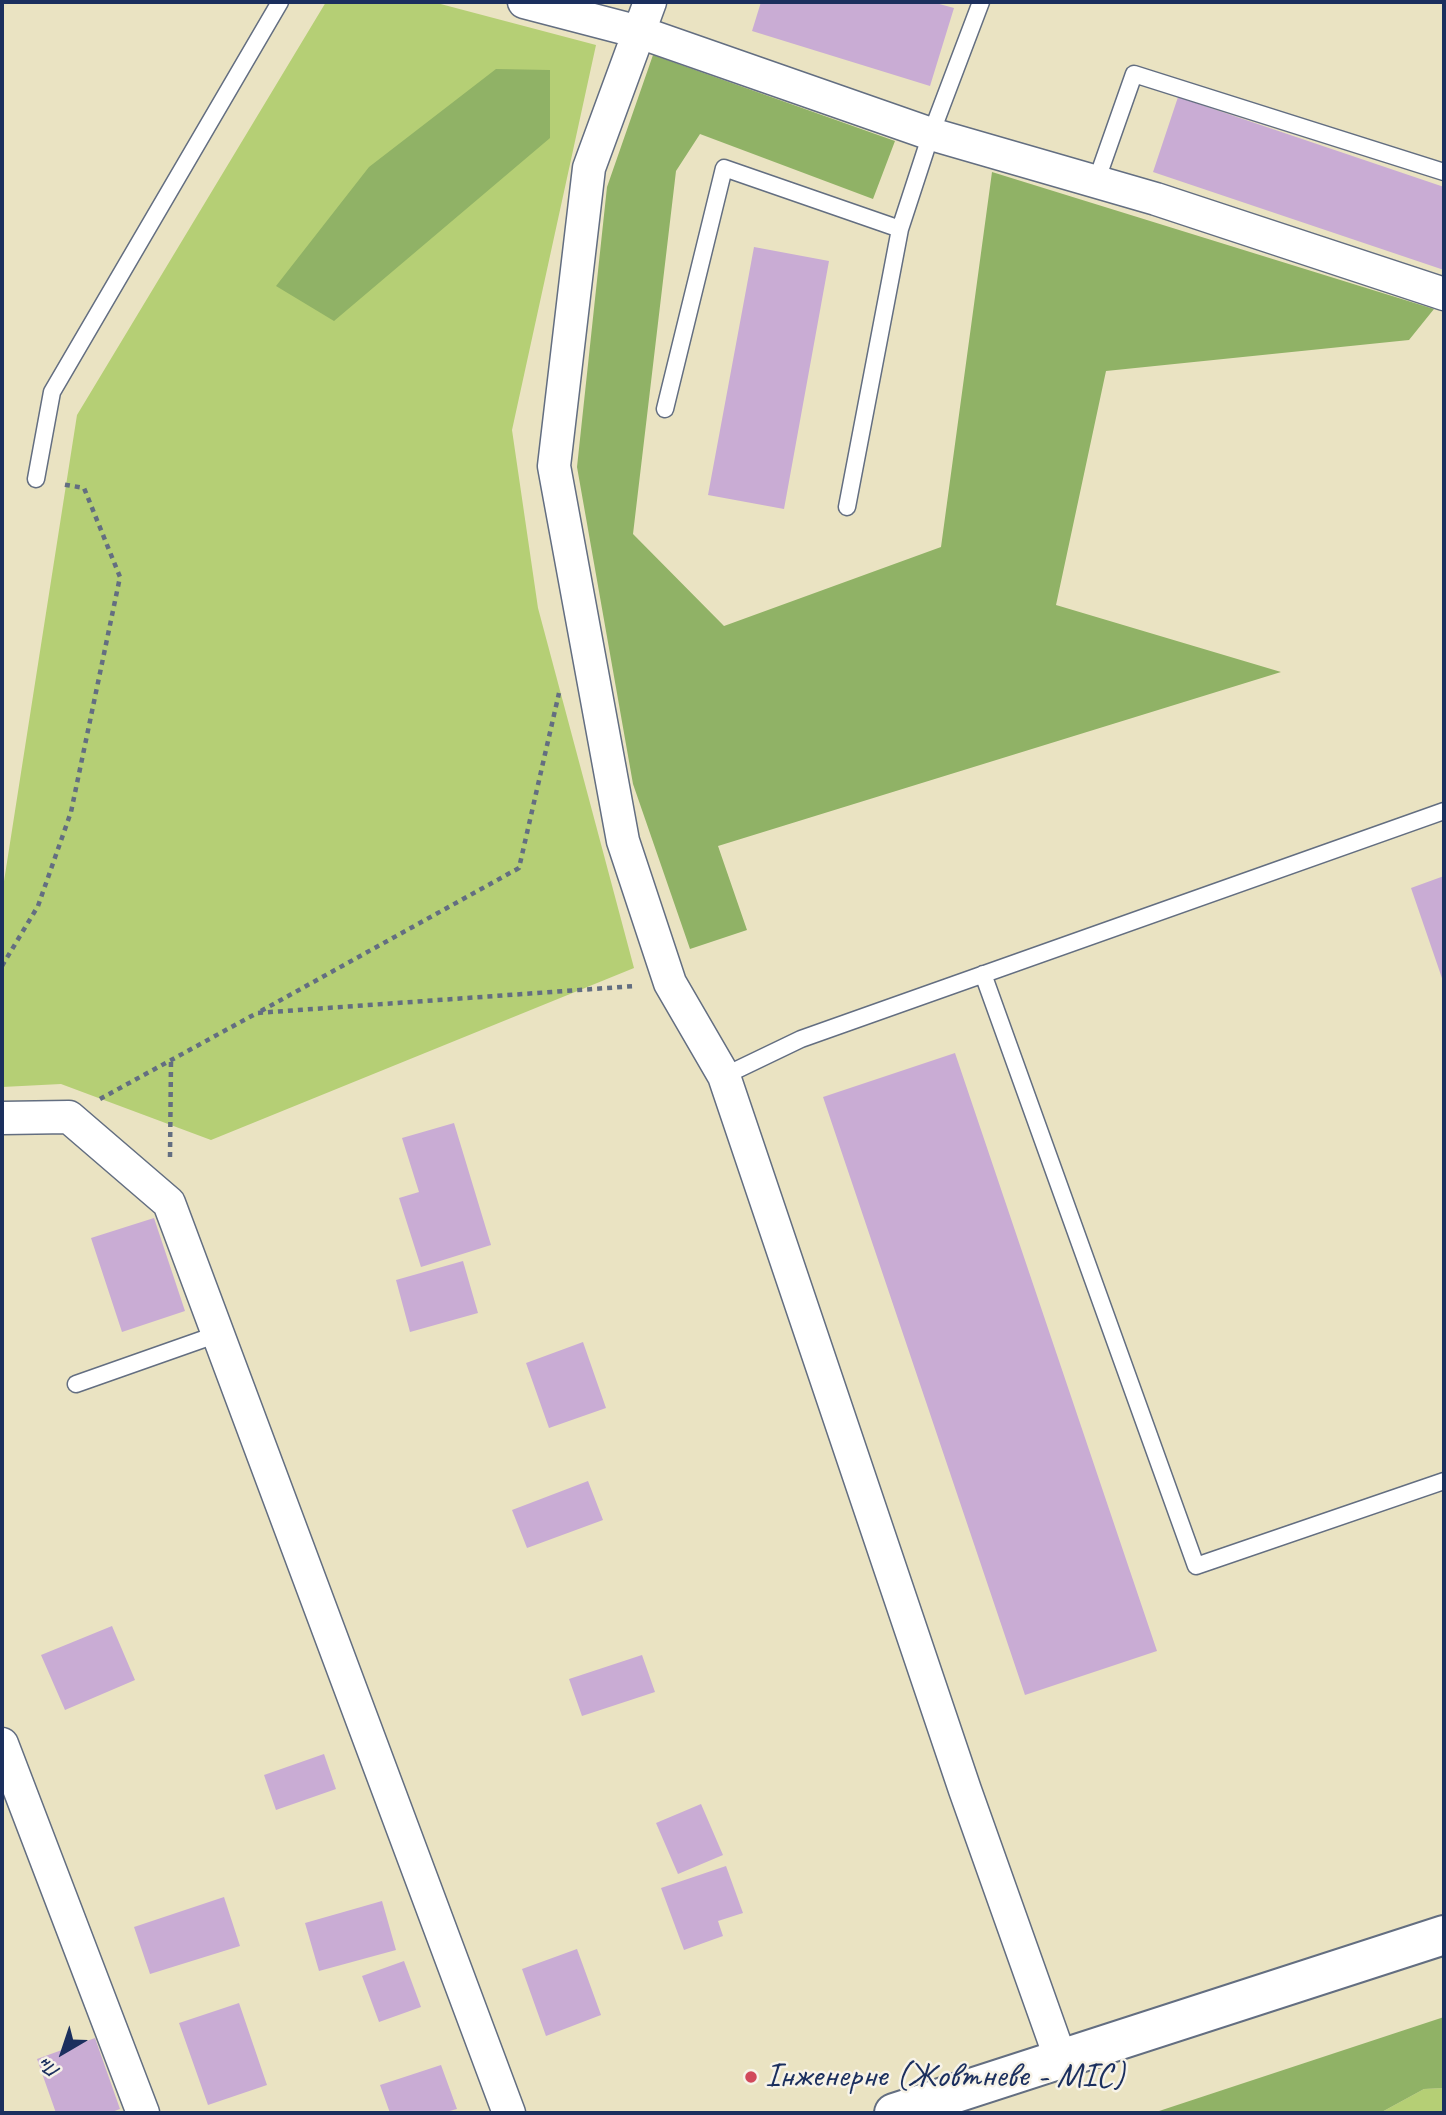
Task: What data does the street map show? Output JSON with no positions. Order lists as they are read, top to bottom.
{
  "places": ["Інженерне (Жовтневе - МІС)"],
  "north": "bottom left"
}
